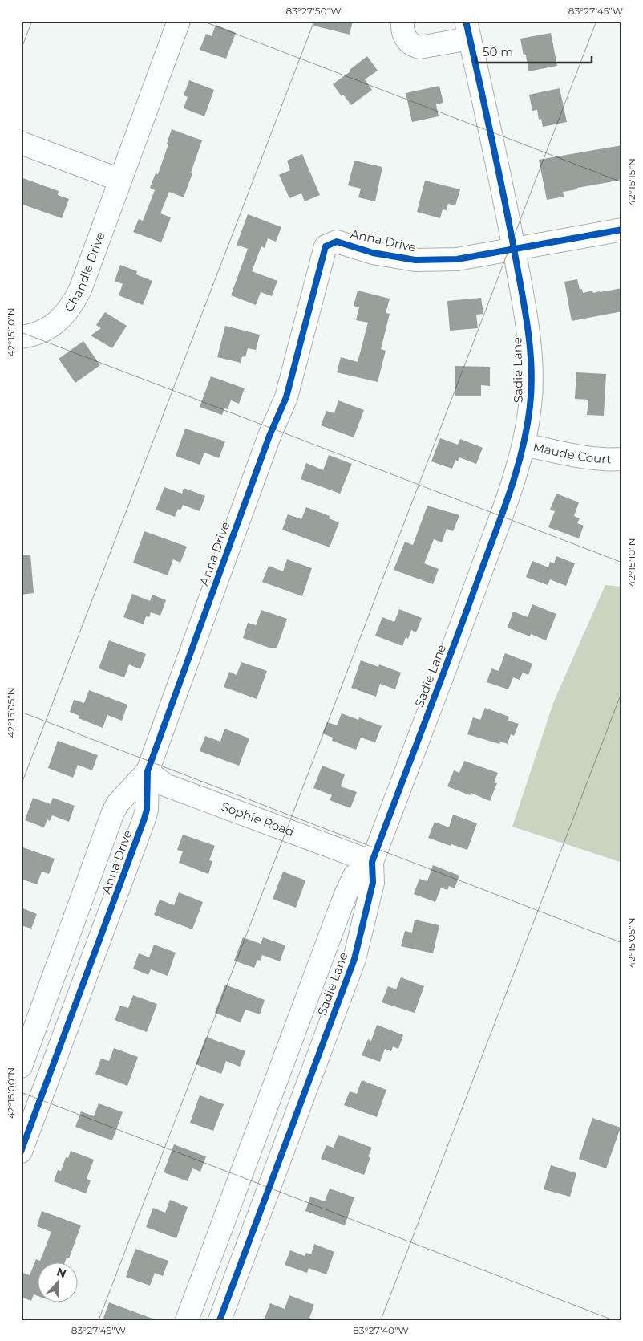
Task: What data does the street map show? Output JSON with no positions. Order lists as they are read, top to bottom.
{
  "streets": {
    "street": [
      "Anna Drive",
      "Chandle Drive",
      "Sadie Lane",
      "Maude Court",
      "Sophie Road"
    ]
  },
  "crossings": [
    ["Anna Drive", "Sadie Lane"],
    ["Anna Drive", "Sophie Road"],
    ["Sadie Lane", "Maude Court"],
    ["Sadie Lane", "Sophie Road"]
  ],
  "scale_bar": "50 m",
  "north": "top",
  "coordinates": [
    "83°27'50\"W",
    "83°27'45\"W",
    "42°15'15\"N",
    "42°15'10\"N",
    "42°15'05\"N",
    "42°15'00\"N",
    "83°27'40\"W"
  ]
}
